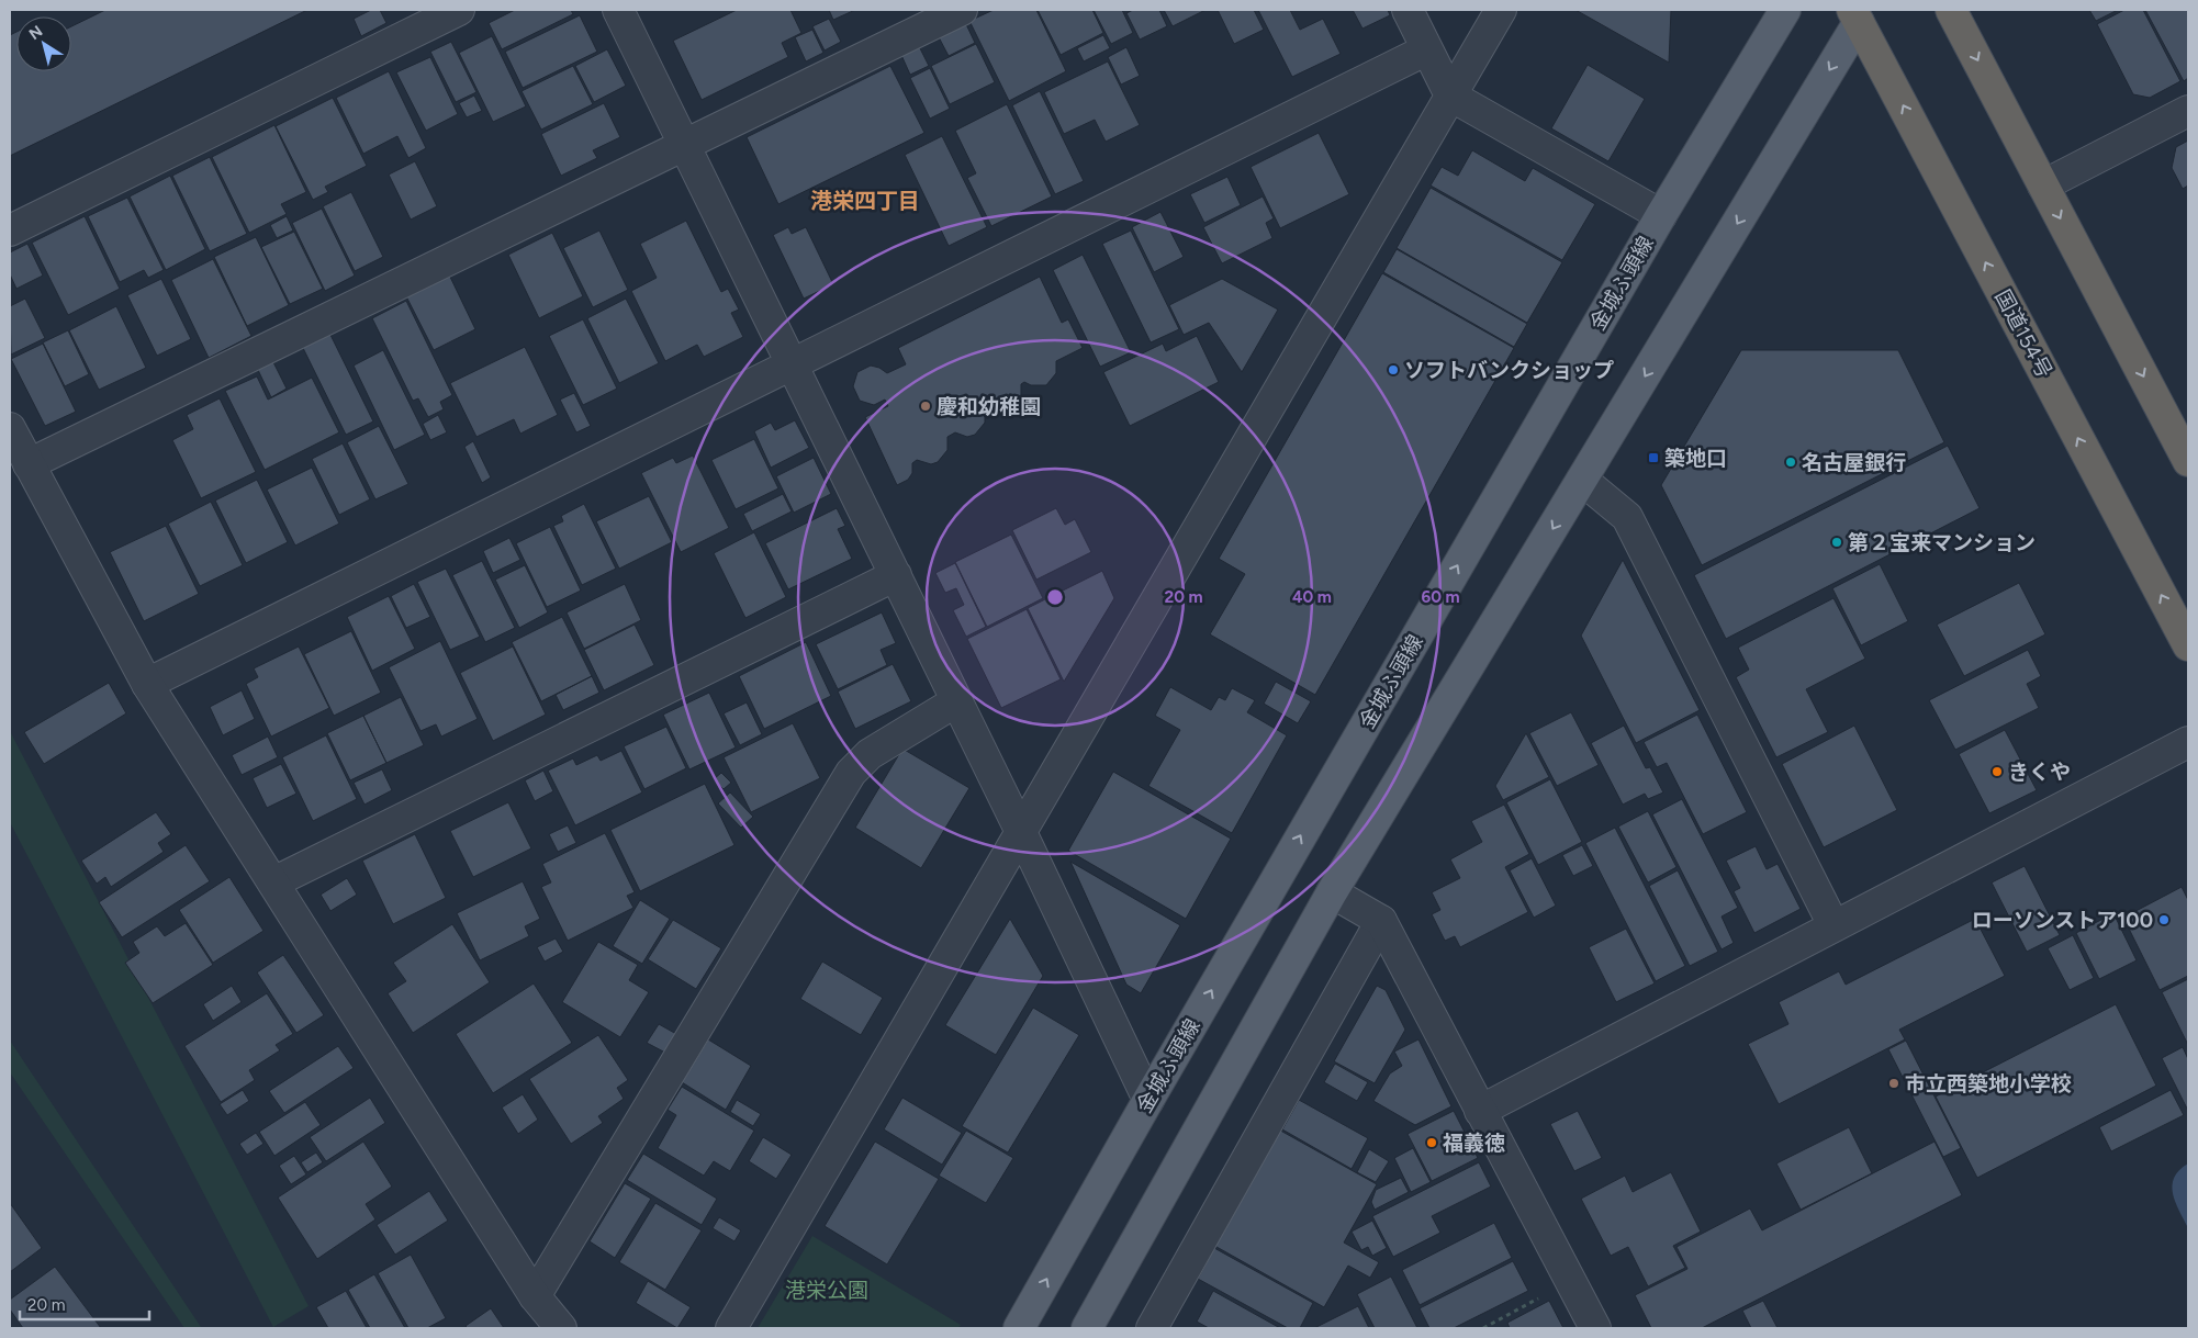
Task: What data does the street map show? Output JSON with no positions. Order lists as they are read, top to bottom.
{
  "streets": {
    "highway": ["国道154号"],
    "main road": ["金城ふ頭線"]
  },
  "districts": ["港栄四丁目"],
  "parks": ["港栄公園"],
  "places": {
    "other": [
      "ソフトバンクショップ",
      "慶和幼稚園",
      "名古屋銀行",
      "第２宝来マンション",
      "きくや",
      "ローソンストア100",
      "市立西築地小学校",
      "福義徳"
    ],
    "transit": ["築地口"]
  },
  "scale_bar": "20 m",
  "north": "top left",
  "rings": ["20 m", "40 m", "60 m"]
}
